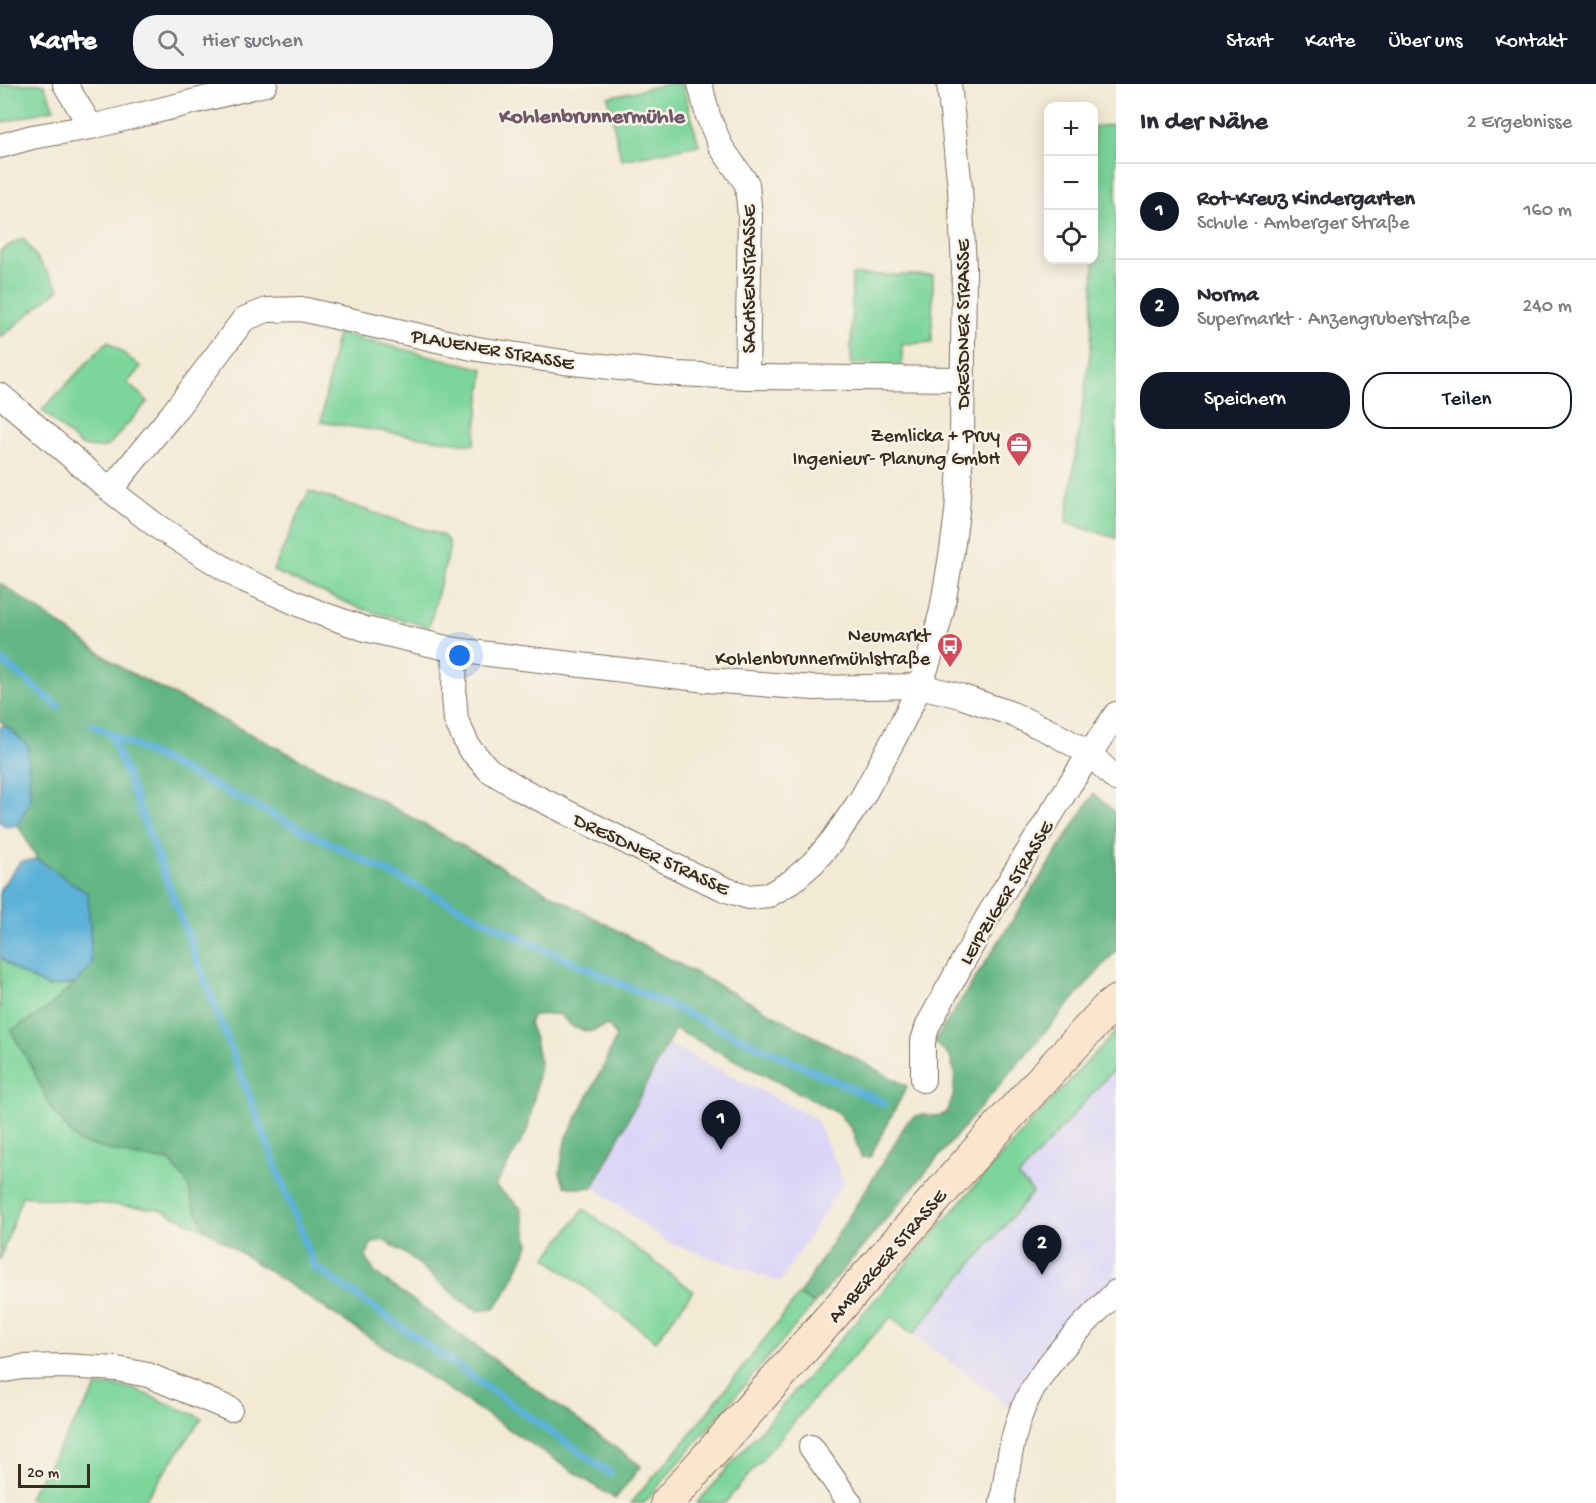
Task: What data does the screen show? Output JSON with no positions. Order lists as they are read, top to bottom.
{
  "streets": {
    "main road": ["AMBERGER STRASSE"],
    "street": [
      "SACHSENSTRASSE",
      "DRESDNER STRASSE",
      "PLAUENER STRASSE",
      "LEIPZIGER STRASSE"
    ]
  },
  "crossings": [
    ["SACHSENSTRASSE", "PLAUENER STRASSE"],
    ["DRESDNER STRASSE", "PLAUENER STRASSE"]
  ],
  "districts": ["Kohlenbrunnermühle"],
  "places": {
    "office": ["Zemlicka + Pruy Ingenieur- Planung GmbH"],
    "bus stop": ["Neumarkt Kohlenbrunnermühlstraße"]
  },
  "scale_bar": "20 m",
  "page": {
    "header": "Karte",
    "search": "Hier suchen",
    "nav": [
      "Start",
      "Karte",
      "Über uns",
      "Kontakt"
    ],
    "heading": ["In der Nähe", "2 Ergebnisse"],
    "map_buttons": ["+", "−"],
    "list": [
      {
        "mark": "1",
        "name": "Rot-Kreuz Kindergarten",
        "note": "Schule · Amberger Straße",
        "value": "160 m"
      },
      {
        "mark": "2",
        "name": "Norma",
        "note": "Supermarkt · Anzengruberstraße",
        "value": "240 m"
      }
    ],
    "buttons": ["Speichern", "Teilen"],
    "pins": ["1", "2"],
    "scale": "20 m"
  }
}
